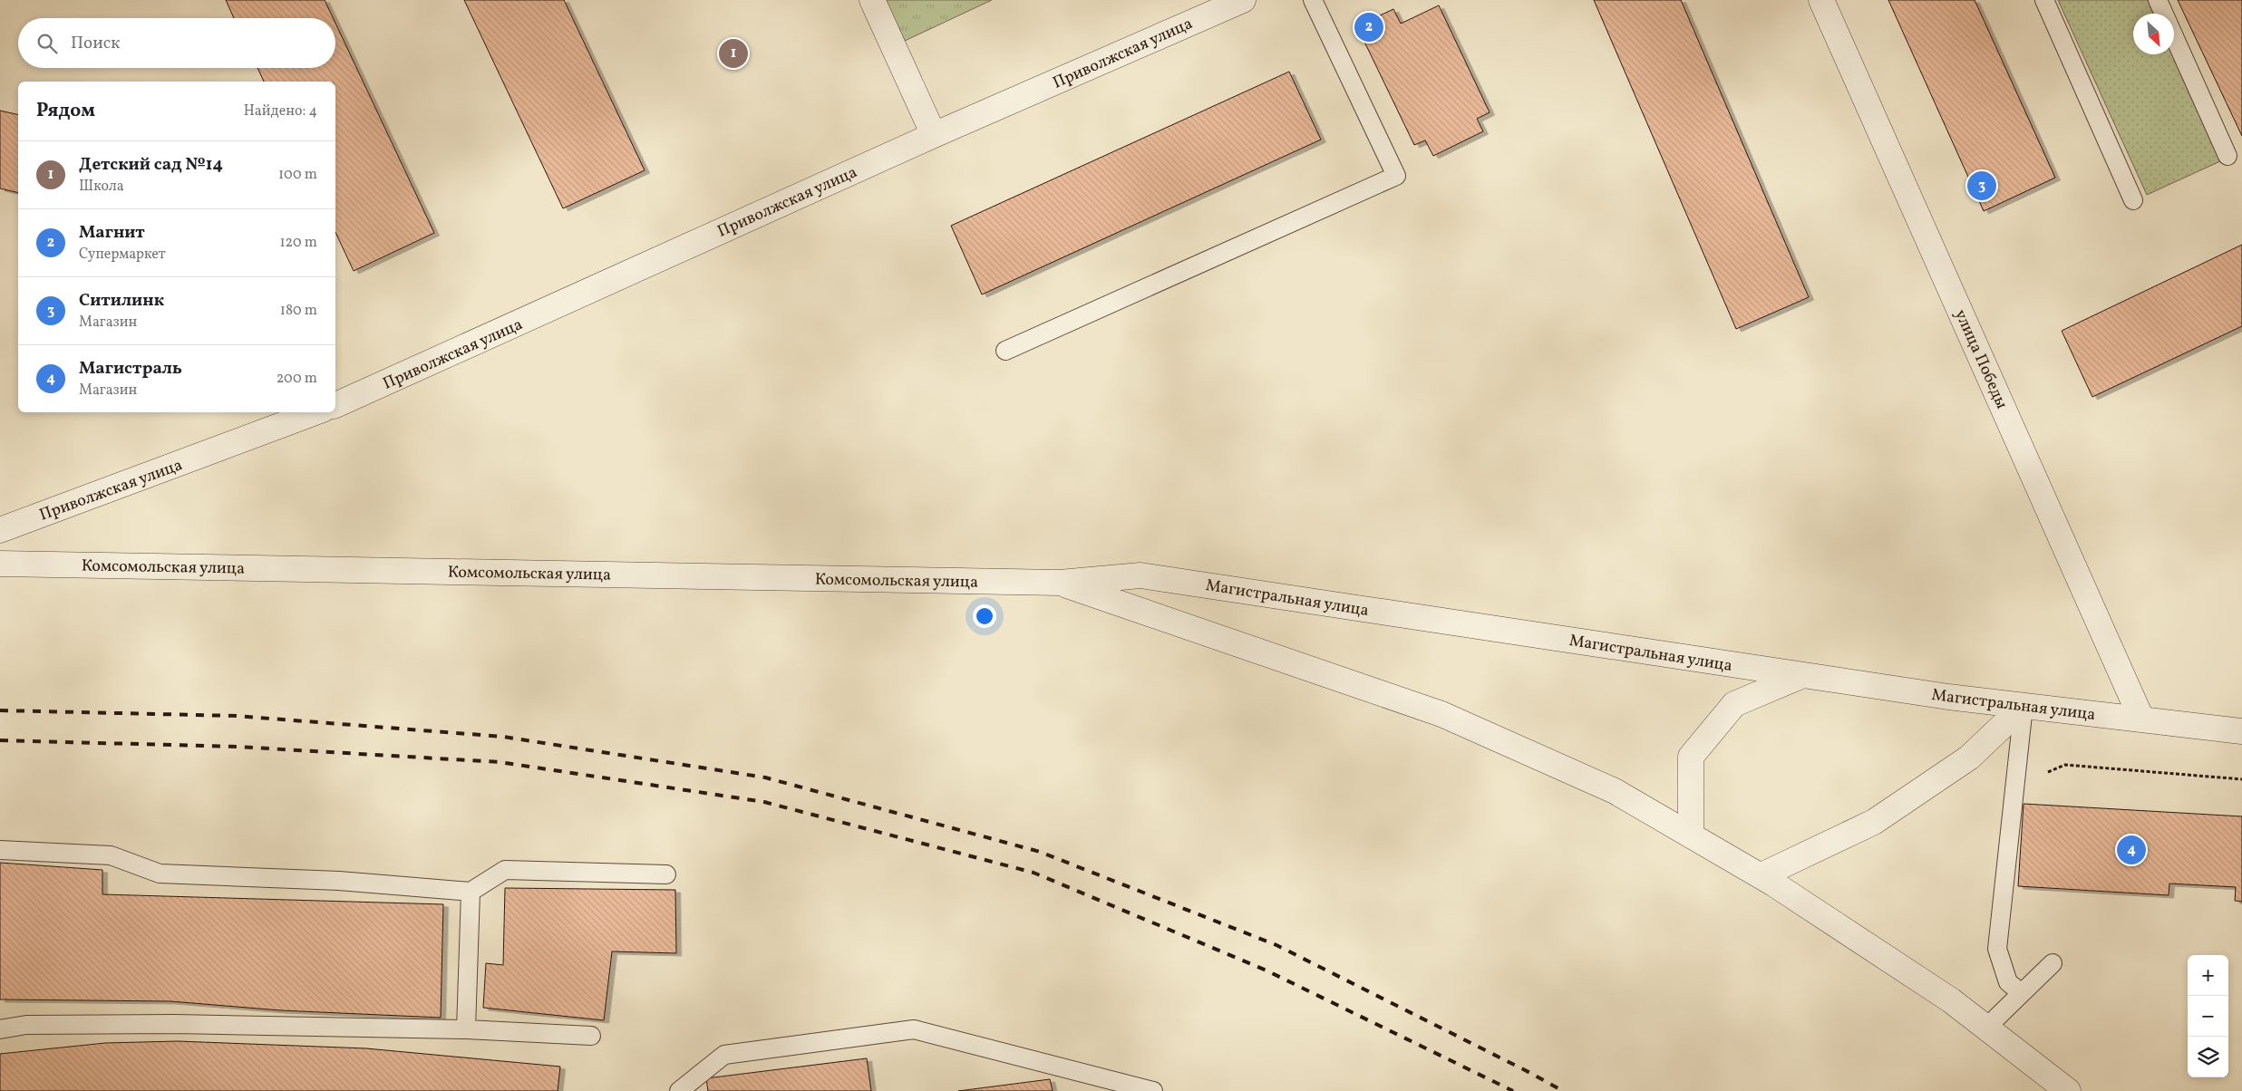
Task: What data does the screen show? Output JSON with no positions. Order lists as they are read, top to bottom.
{
  "streets": {
    "street": [
      "Приволжская улица",
      "улица Победы",
      "Комсомольская улица",
      "Магистральная улица"
    ]
  },
  "crossings": [
    ["улица Победы", "Магистральная улица"],
    ["Комсомольская улица", "Магистральная улица"]
  ],
  "north": "bottom right",
  "page": {
    "pins": [
      "2",
      "1",
      "3",
      "4"
    ],
    "search": "Поиск",
    "heading": ["Рядом", "Найдено: 4"],
    "list": [
      {
        "mark": "1",
        "name": "Детский сад №14",
        "note": "Школа",
        "value": "100 m"
      },
      {
        "mark": "2",
        "name": "Магнит",
        "note": "Супермаркет",
        "value": "120 m"
      },
      {
        "mark": "3",
        "name": "Ситилинк",
        "note": "Магазин",
        "value": "180 m"
      },
      {
        "mark": "4",
        "name": "Магистраль",
        "note": "Магазин",
        "value": "200 m"
      }
    ],
    "map_buttons": ["+", "−"]
  }
}
